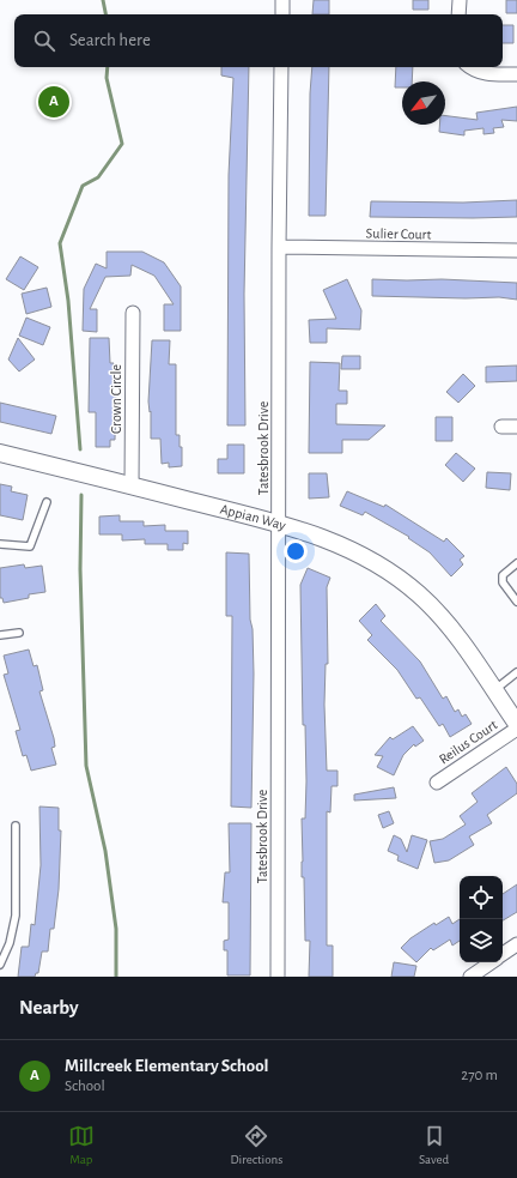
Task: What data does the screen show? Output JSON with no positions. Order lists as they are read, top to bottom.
{
  "streets": {
    "street": [
      "Sulier Court",
      "Crown Circle",
      "Tatesbrook Drive",
      "Appian Way",
      "Reilus Court"
    ]
  },
  "crossings": [
    ["Sulier Court", "Tatesbrook Drive"],
    ["Crown Circle", "Appian Way"],
    ["Tatesbrook Drive", "Appian Way"]
  ],
  "north": "bottom left",
  "page": {
    "search": "Search here",
    "pins": "A",
    "heading": "Nearby",
    "list": [
      {
        "mark": "A",
        "name": "Millcreek Elementary School",
        "note": "School",
        "value": "270 m"
      }
    ],
    "nav": ["Map", "Directions", "Saved"]
  }
}
